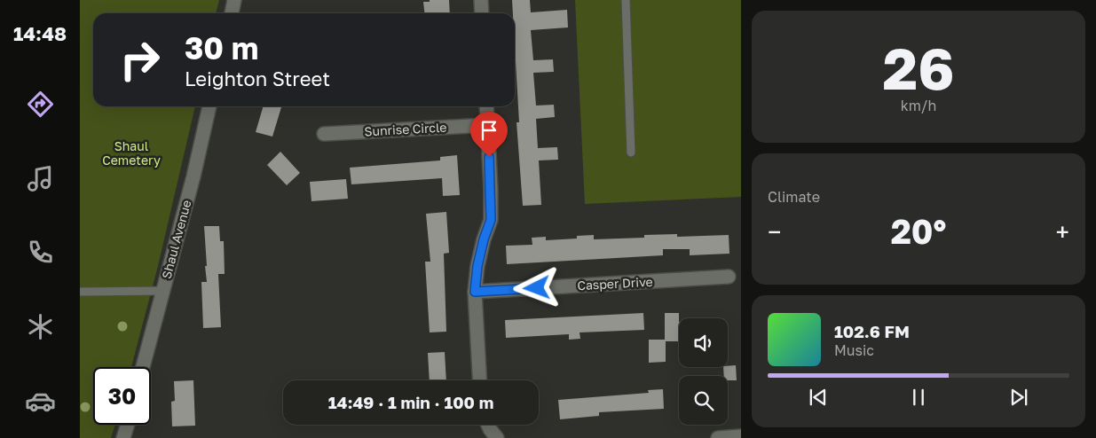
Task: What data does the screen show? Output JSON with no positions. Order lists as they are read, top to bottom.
{
  "streets": {
    "street": ["Sunrise Circle", "Shaul Avenue", "Casper Drive"]
  },
  "parks": ["Shaul Cemetery"],
  "page": {
    "tabs": "14:48",
    "tile": [
      ["26", "km/h"],
      "Climate"
    ],
    "turn": ["30 m", "Leighton Street"],
    "heat": ["−", "20°", "+"],
    "song": ["102.6 FM", "Music"],
    "limit": "30",
    "trip": "14:49 · 1 min · 100 m"
  }
}
